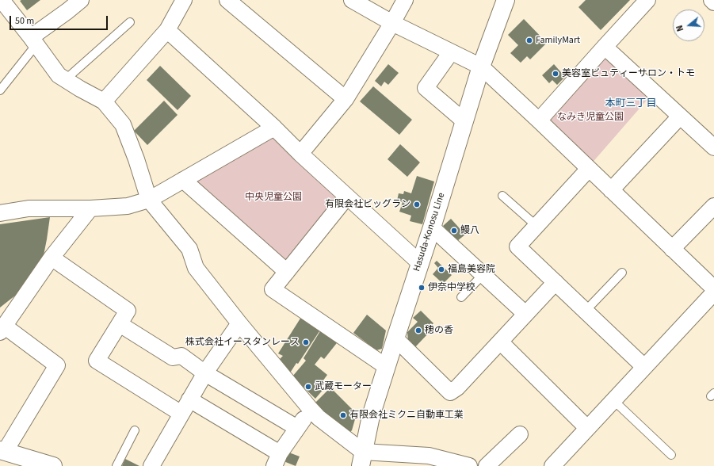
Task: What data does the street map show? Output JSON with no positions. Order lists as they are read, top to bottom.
{
  "streets": {
    "main road": ["Hasuda-Konosu Line"]
  },
  "districts": ["本町三丁目"],
  "parks": ["なみき児童公園", "中央児童公園"],
  "places": [
    "FamilyMart",
    "美容室ビュティーサロン・トモ",
    "有限会社ビッグラン",
    "鰻八",
    "福島美容院",
    "伊奈中学校",
    "穂の香",
    "株式会社イースタンレース",
    "武蔵モーター",
    "有限会社ミクニ自動車工業"
  ],
  "scale_bar": "50 m",
  "north": "left"
}
